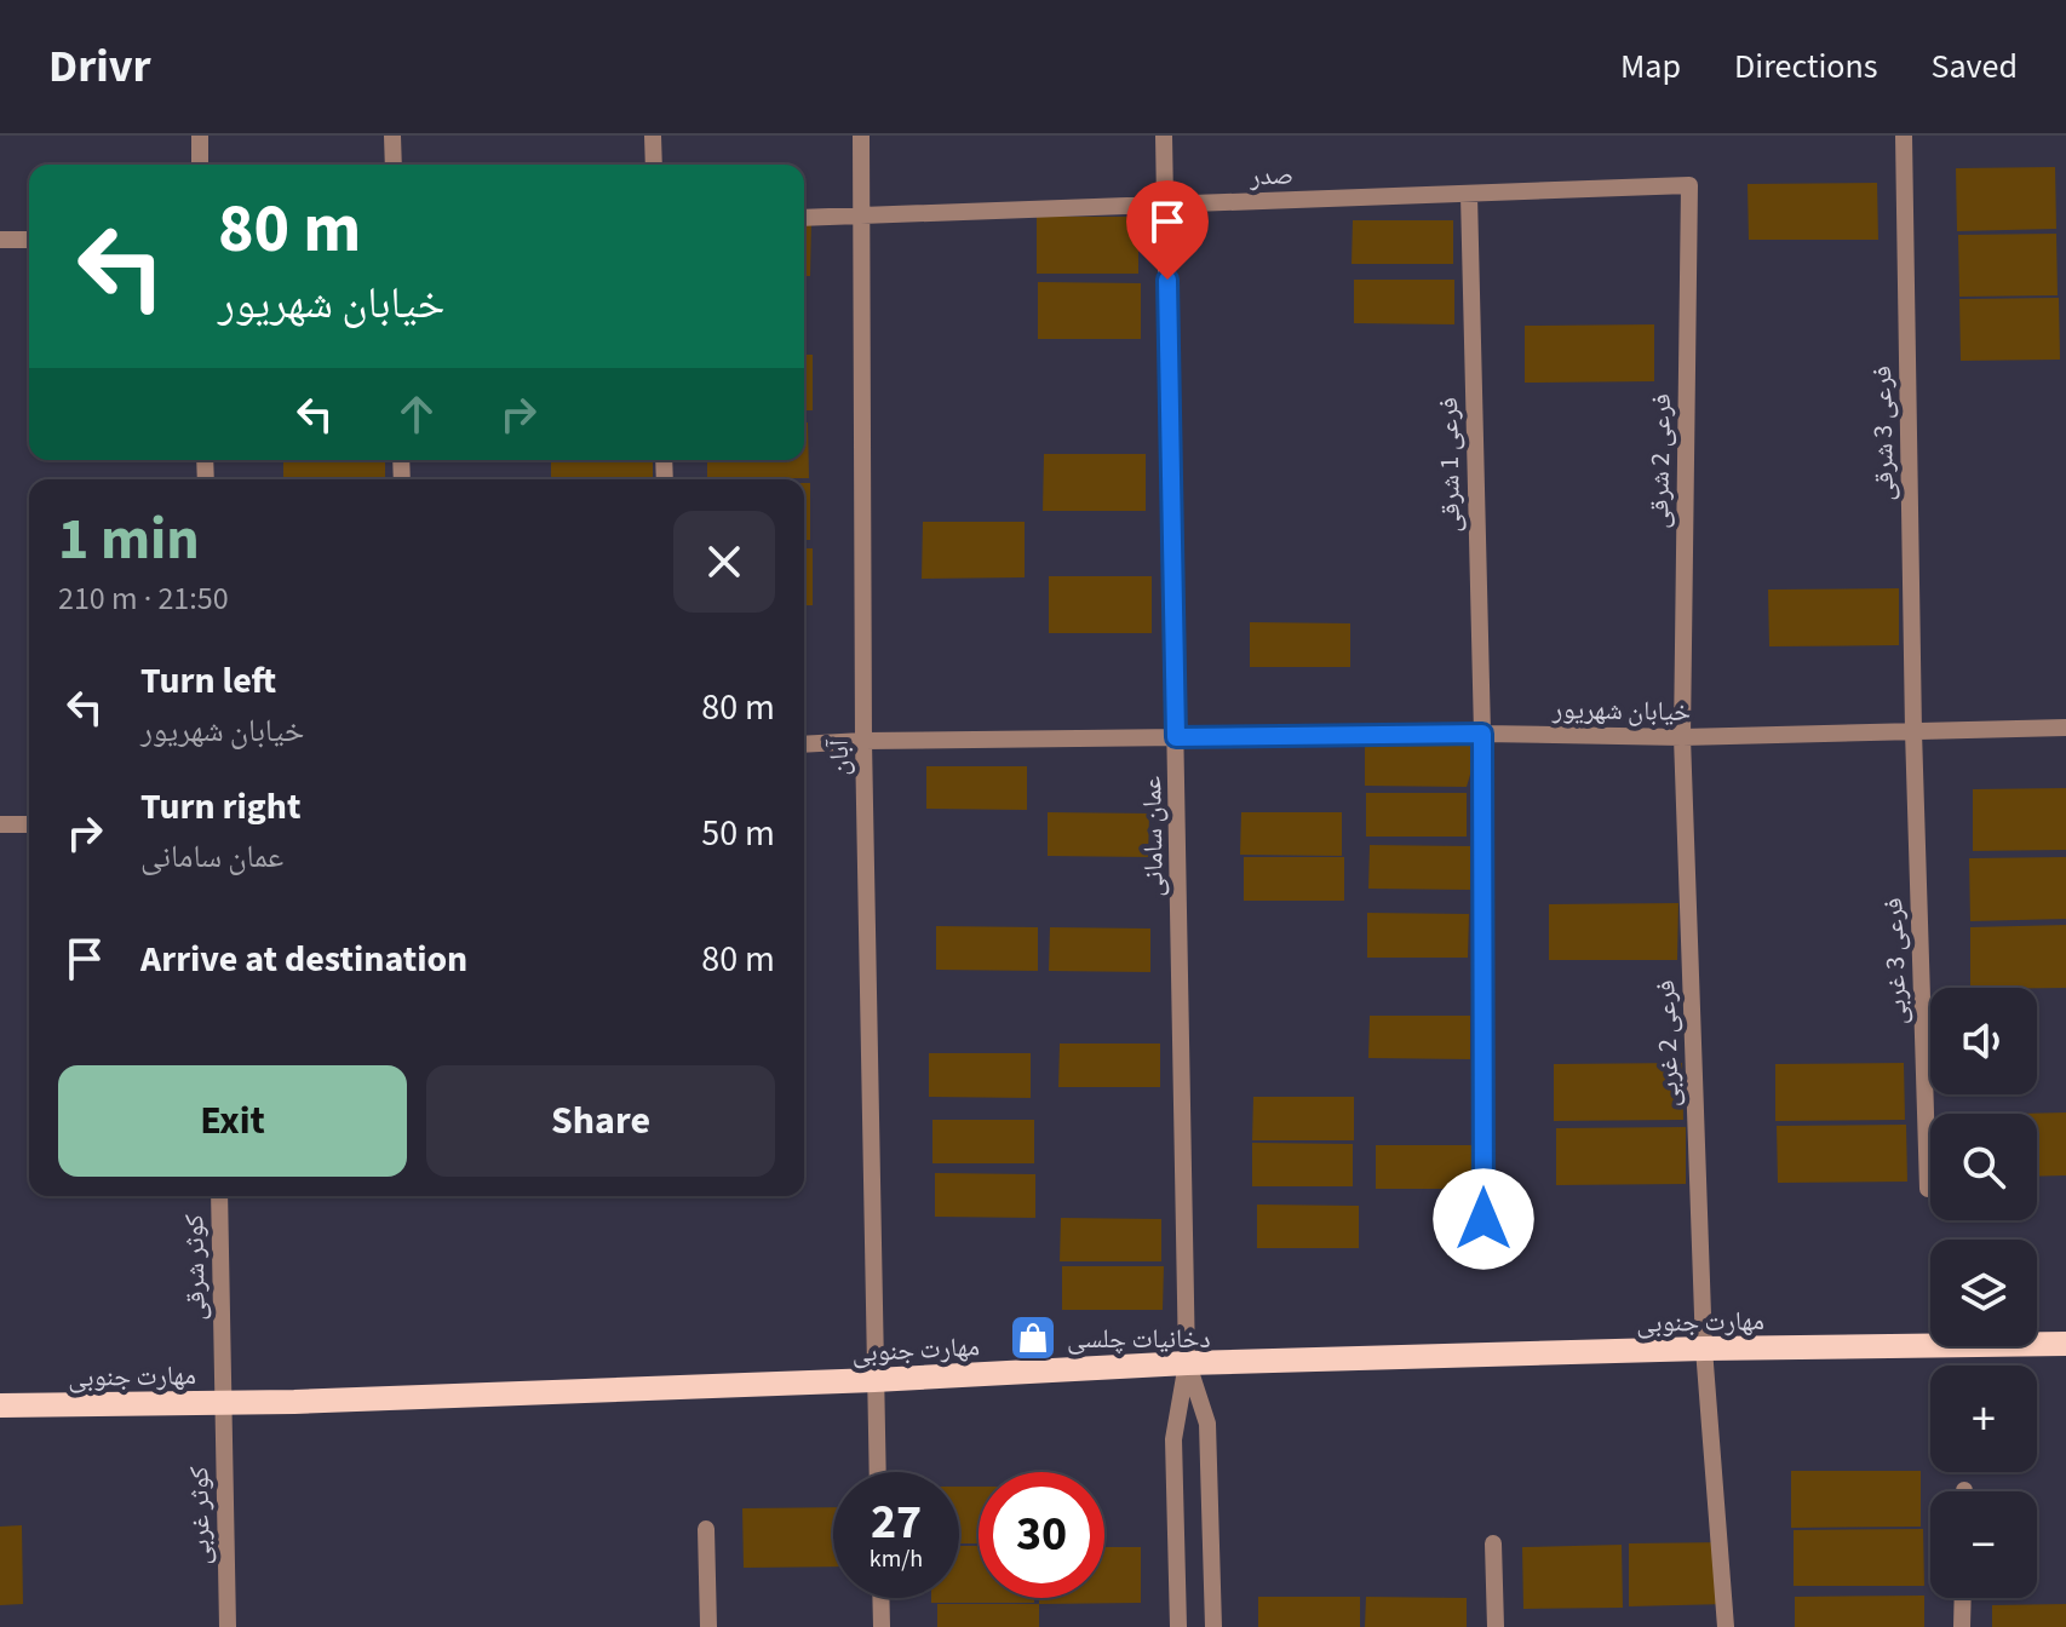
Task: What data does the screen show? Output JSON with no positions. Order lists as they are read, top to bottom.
{
  "streets": {
    "main road": ["مهارت جنوبی"],
    "street": [
      "صدر",
      "فرعی 3 شرقی",
      "فرعی 2 شرقی",
      "فرعی 1 شرقی",
      "خیابان شهریور",
      "آبان",
      "عمان سامانی",
      "فرعی 3 غربی",
      "فرعی 2 غربی",
      "کوثر شرقی",
      "کوثر غربی"
    ]
  },
  "crossings": [
    ["صدر", "فرعی 2 شرقی"],
    ["صدر", "فرعی 1 شرقی"],
    ["صدر", "آبان"],
    ["صدر", "عمان سامانی"],
    ["فرعی 3 شرقی", "خیابان شهریور"],
    ["فرعی 3 شرقی", "فرعی 3 غربی"],
    ["فرعی 2 شرقی", "خیابان شهریور"],
    ["فرعی 2 شرقی", "فرعی 2 غربی"],
    ["فرعی 1 شرقی", "خیابان شهریور"],
    ["خیابان شهریور", "آبان"],
    ["خیابان شهریور", "عمان سامانی"],
    ["خیابان شهریور", "فرعی 3 غربی"],
    ["خیابان شهریور", "فرعی 2 غربی"],
    ["آبان", "مهارت جنوبی"],
    ["عمان سامانی", "مهارت جنوبی"],
    ["فرعی 2 غربی", "مهارت جنوبی"],
    ["کوثر شرقی", "مهارت جنوبی"],
    ["کوثر شرقی", "کوثر غربی"],
    ["مهارت جنوبی", "کوثر غربی"]
  ],
  "places": {
    "shop": ["دخانیات چلسی"]
  },
  "page": {
    "header": "Drivr",
    "nav": ["Map", "Directions", "Saved"],
    "turn": ["80 m", "خیابان شهریور"],
    "heading": ["1 min", "210 m · 21:50"],
    "list": [
      {
        "name": "Turn left",
        "note": "خیابان شهریور",
        "value": "80 m"
      },
      {
        "name": "Turn right",
        "note": "عمان سامانی",
        "value": "50 m"
      },
      {
        "name": "Arrive at destination",
        "value": "80 m"
      }
    ],
    "map_buttons": ["+", "−"],
    "buttons": ["Exit", "Share"],
    "speed": "27 km/h",
    "limit": "30"
  }
}
